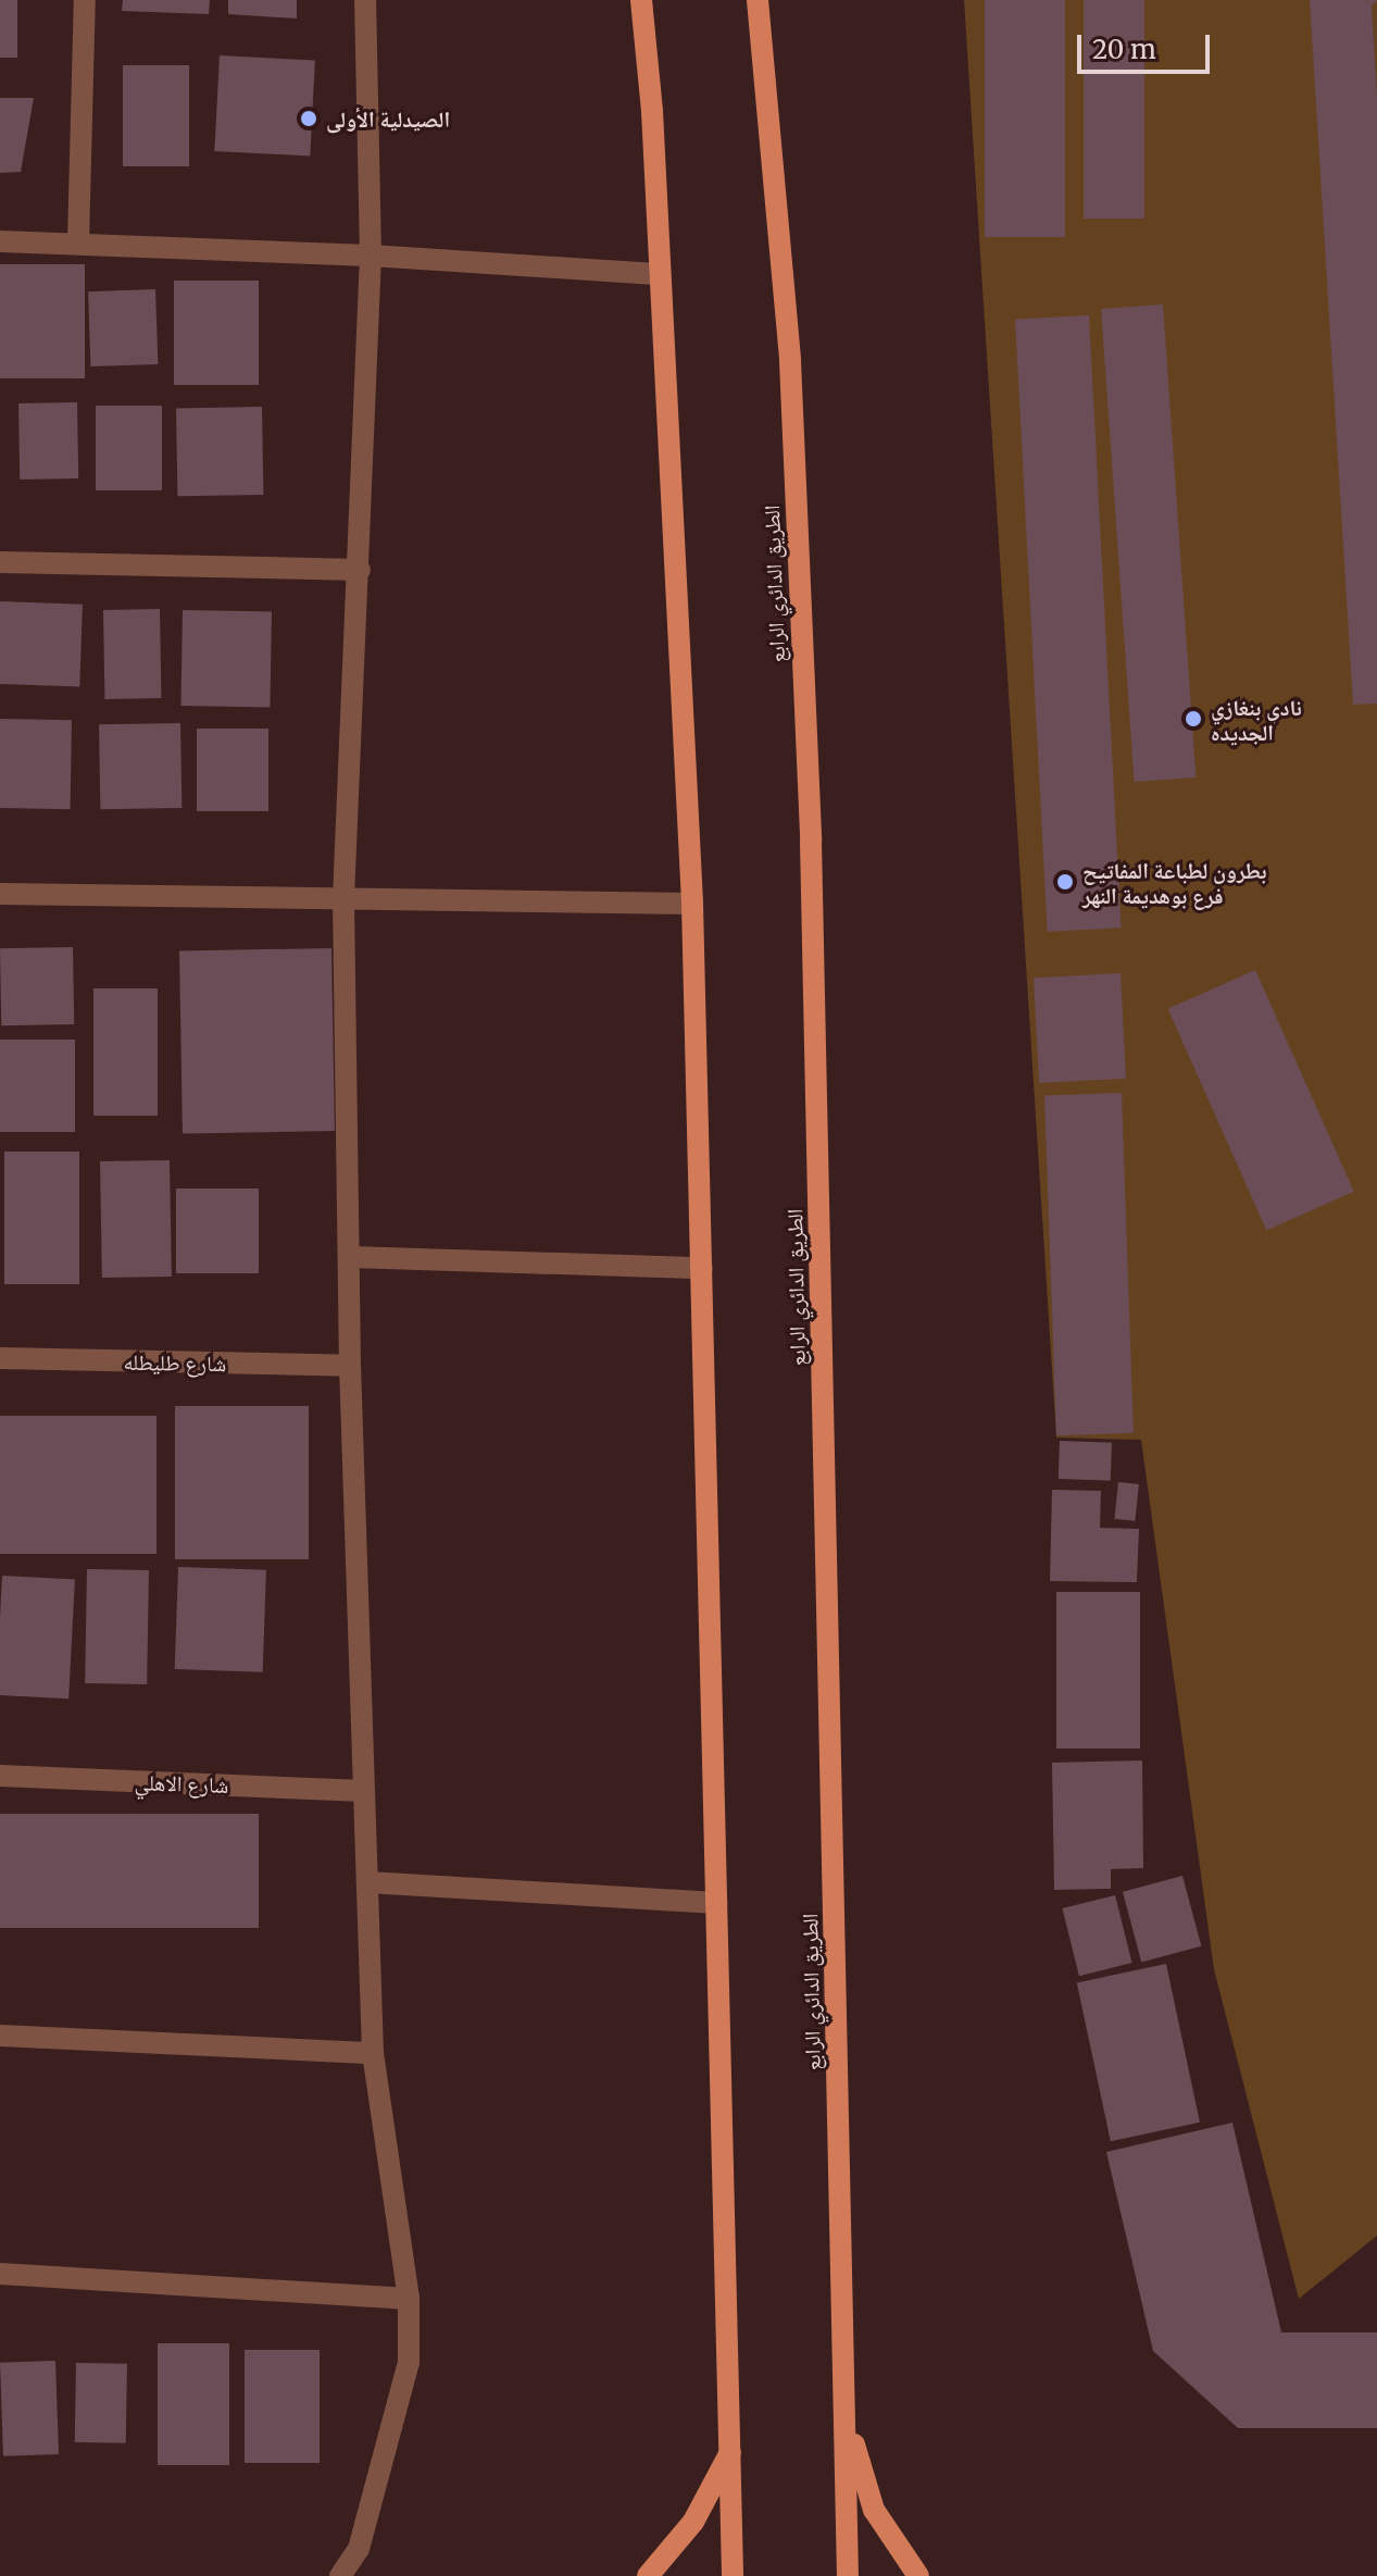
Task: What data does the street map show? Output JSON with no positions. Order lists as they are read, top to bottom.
{
  "streets": {
    "main road": ["الطريق الدائري الرابع"],
    "street": ["شارع طليطله", "شارع الاهلي"]
  },
  "places": ["الصيدلية الأولى", "نادي بنغازي الجديده", "بطرون لطباعة المفاتيح فرع بوهديمة النهر"],
  "scale_bar": "20 m"
}
